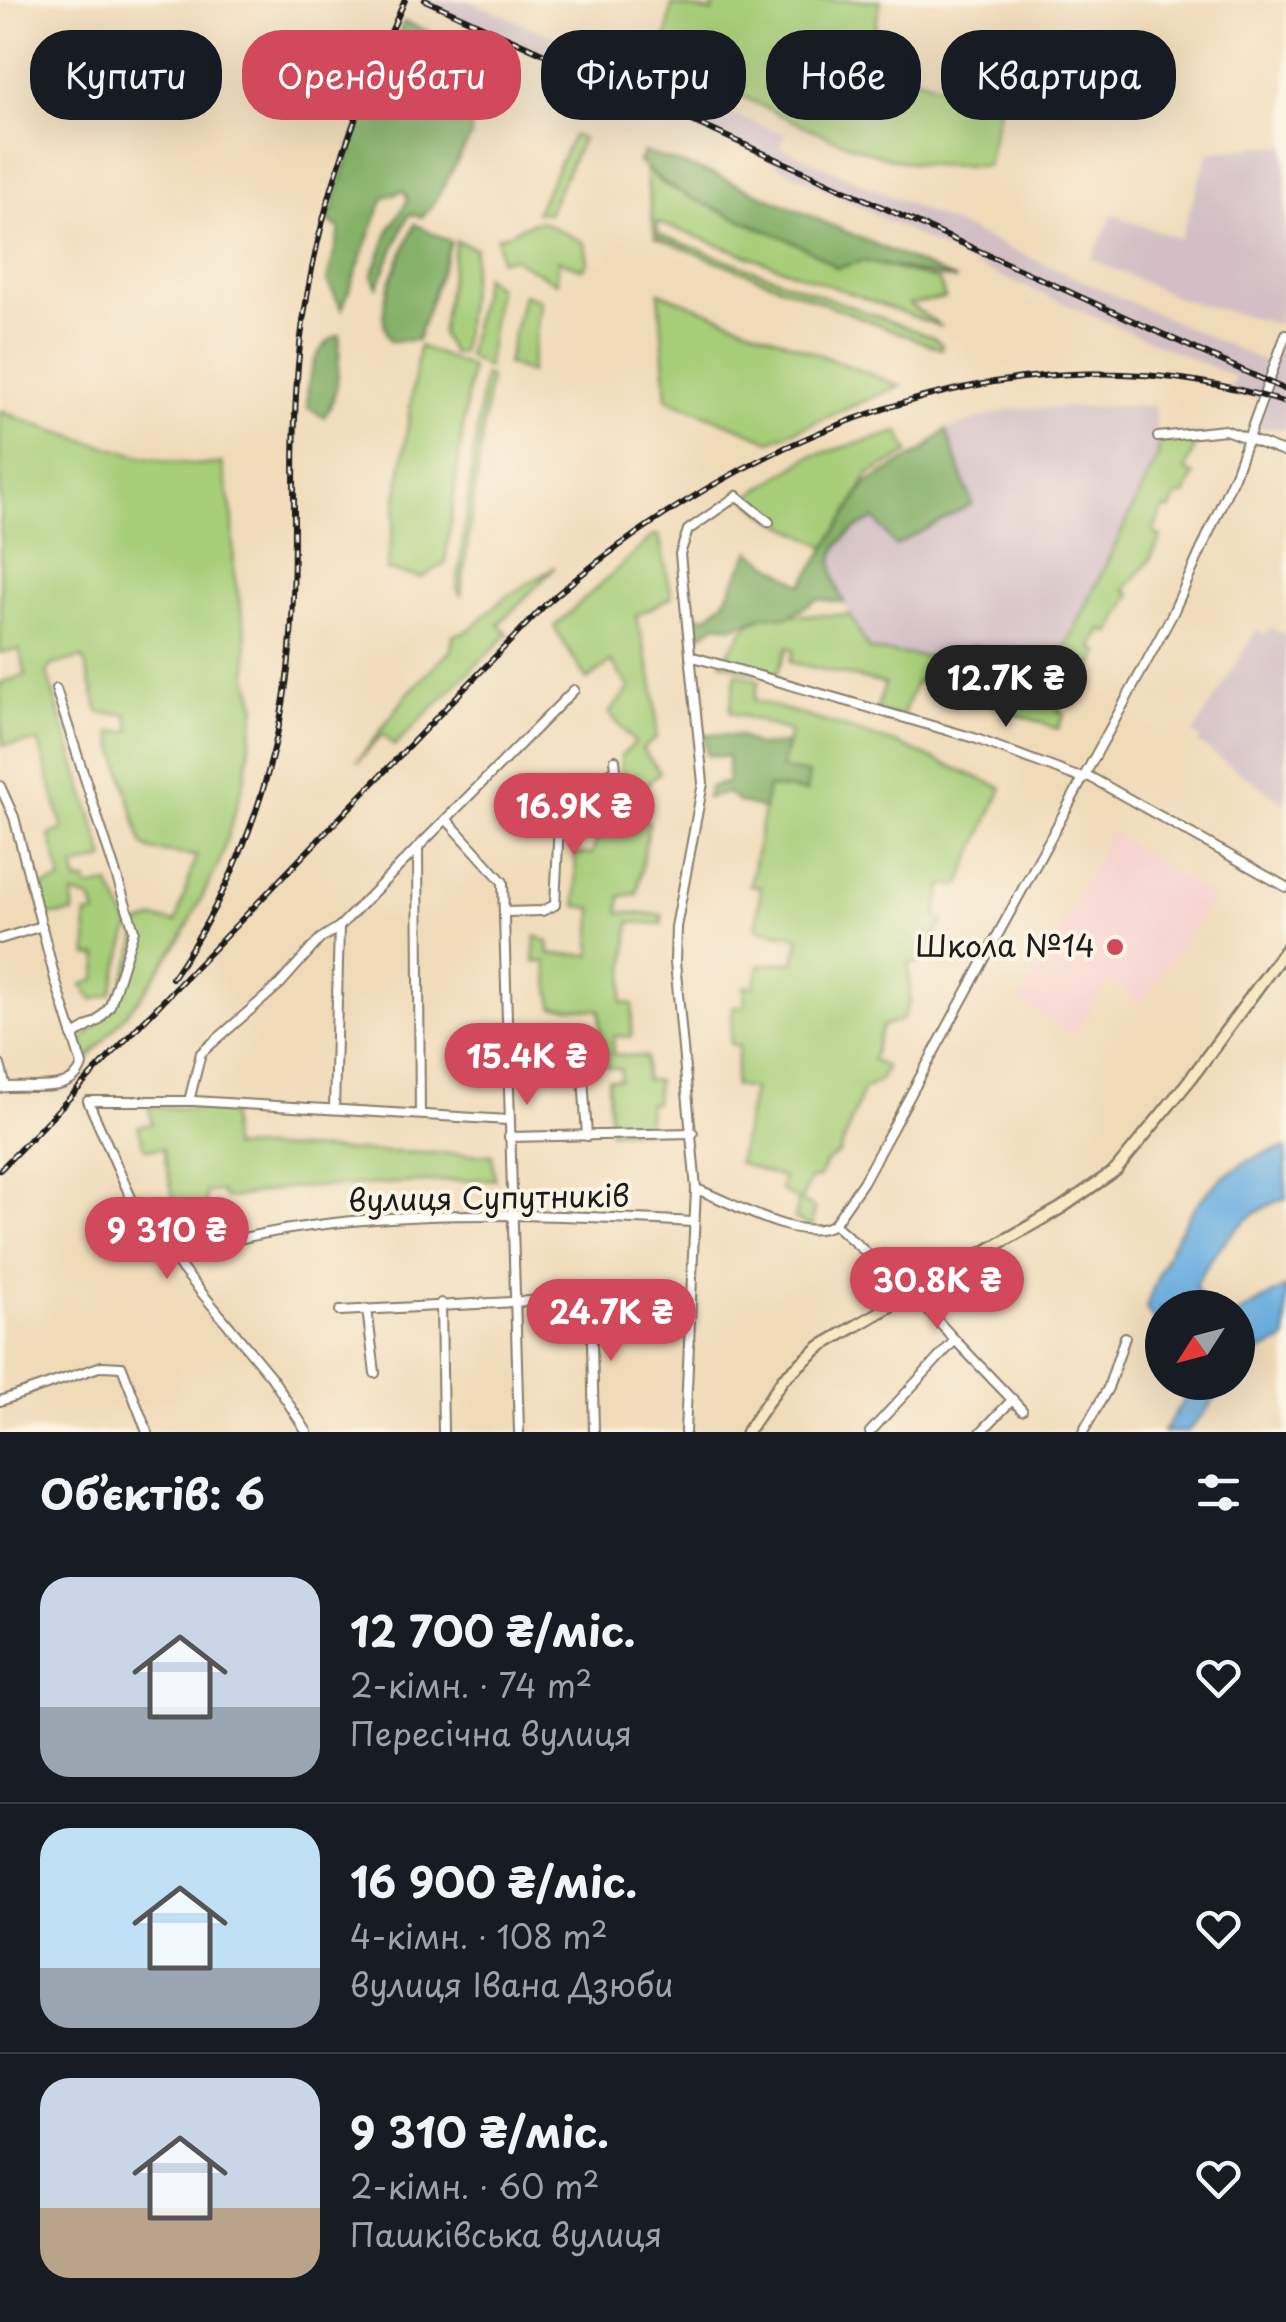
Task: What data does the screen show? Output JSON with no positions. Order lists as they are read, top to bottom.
{
  "streets": {
    "street": ["вулиця Супутників"]
  },
  "places": ["Школа №14"],
  "north": "bottom left",
  "page": {
    "chip": [
      "Купити",
      "Орендувати",
      "Фільтри",
      "Нове",
      "Квартира"
    ],
    "price": [
      "12.7K ₴",
      "16.9K ₴",
      "15.4K ₴",
      "9 310 ₴",
      "30.8K ₴",
      "24.7K ₴"
    ],
    "heading": "Об’єктів: 6",
    "list": [
      {
        "name": "12 700 ₴/міс.",
        "note": "2-кімн. · 74 m² · Пересічна вулиця"
      },
      {
        "name": "16 900 ₴/міс.",
        "note": "4-кімн. · 108 m² · вулиця Івана Дзюби"
      },
      {
        "name": "9 310 ₴/міс.",
        "note": "2-кімн. · 60 m² · Пашківська вулиця"
      }
    ]
  }
}
